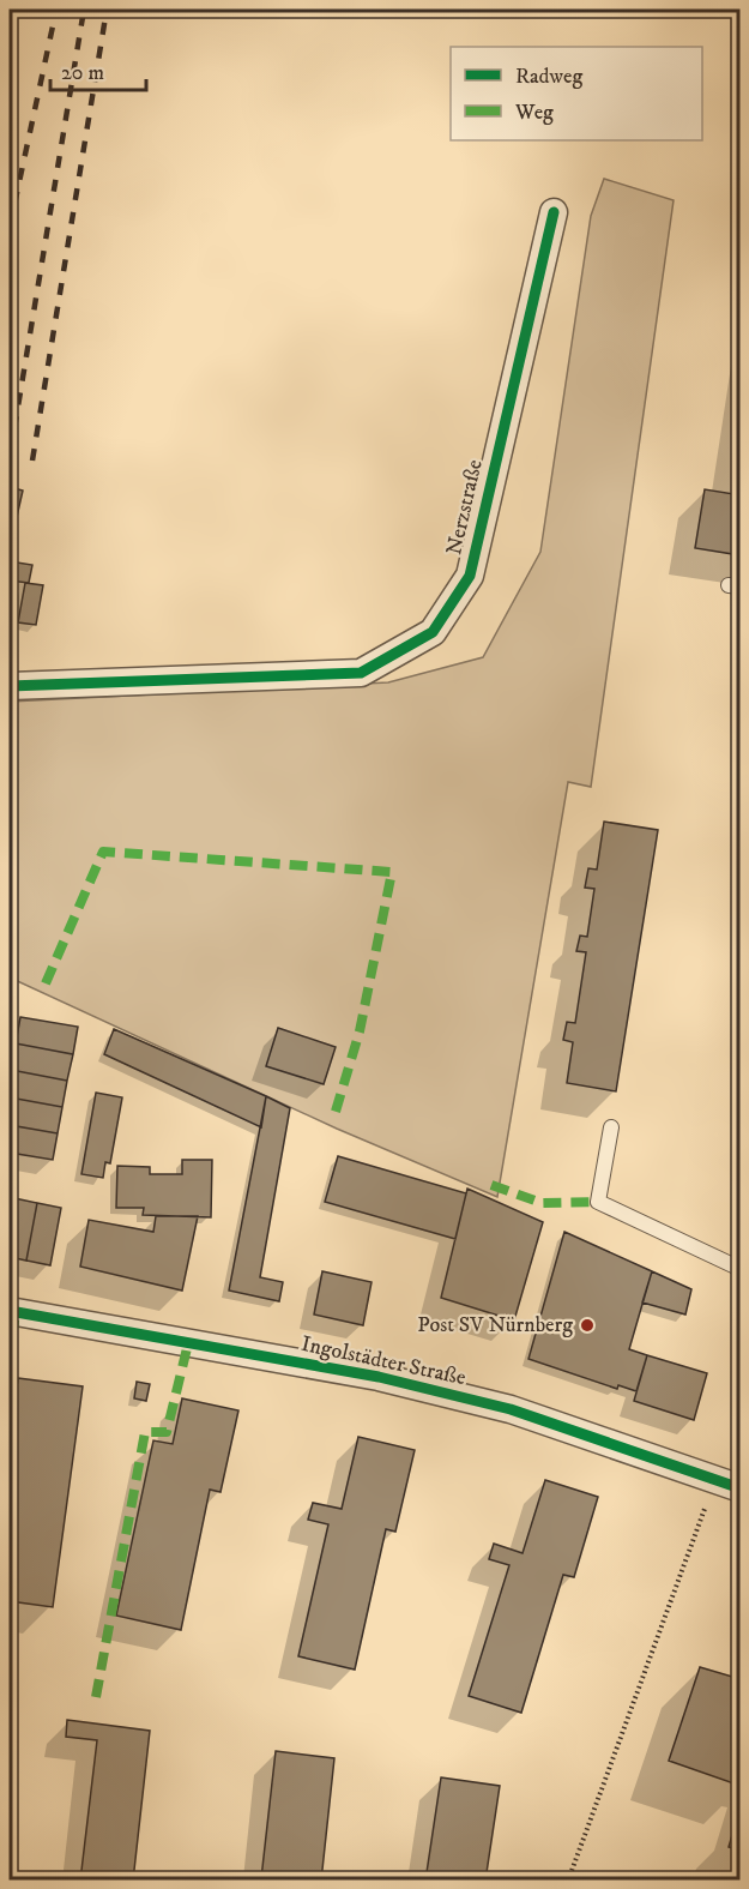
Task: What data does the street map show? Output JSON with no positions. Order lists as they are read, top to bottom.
{
  "streets": {
    "street": ["Nerzstraße", "Ingolstädter Straße"]
  },
  "places": ["Post SV Nürnberg"],
  "legend": ["Radweg", "Weg"],
  "scale_bar": "20 m"
}
